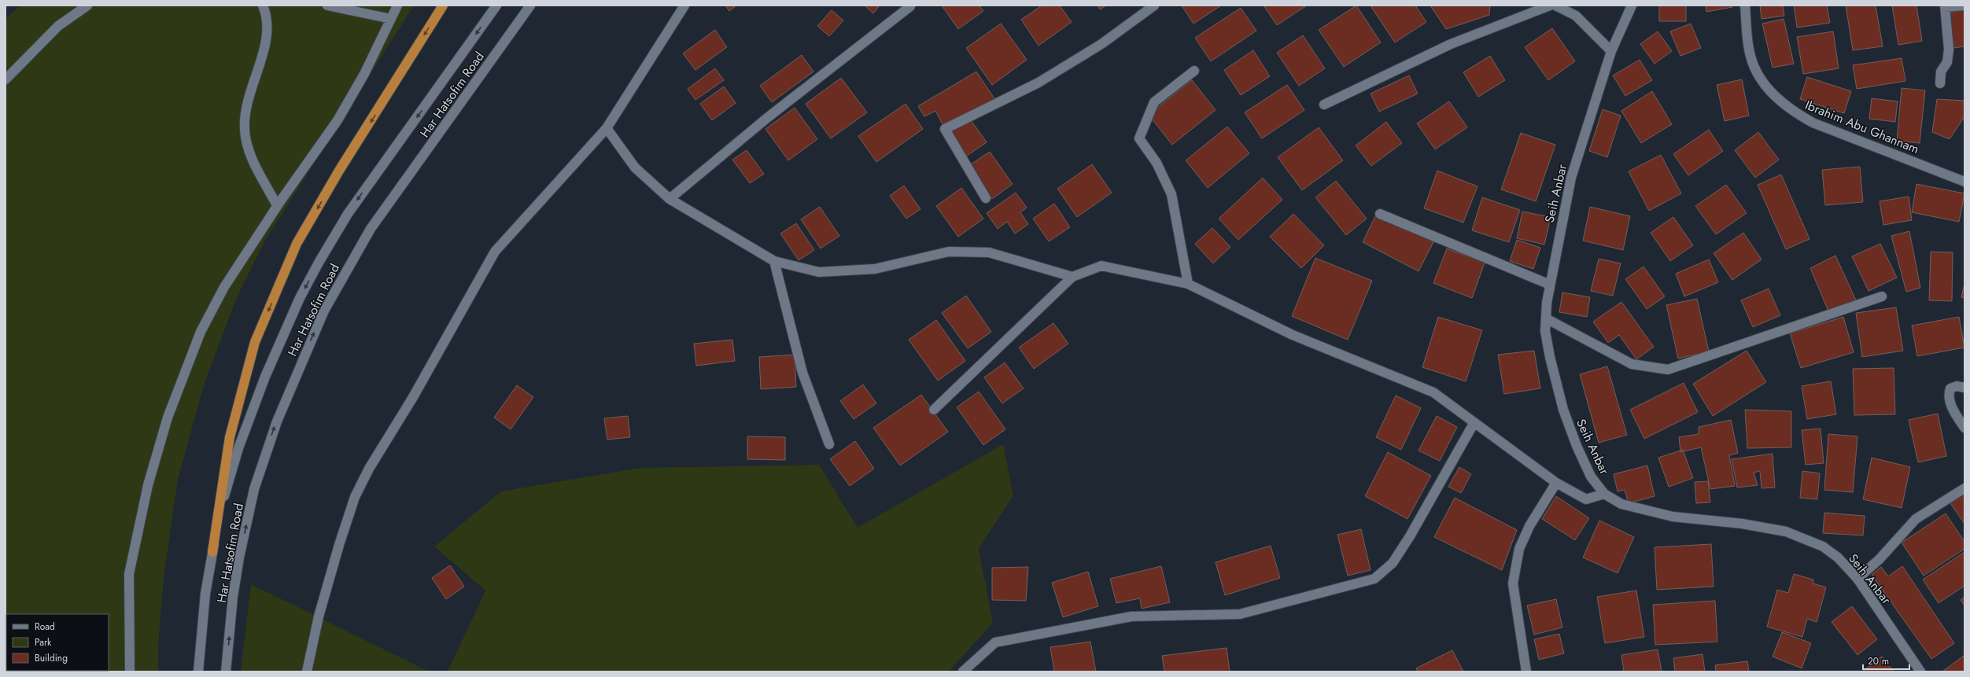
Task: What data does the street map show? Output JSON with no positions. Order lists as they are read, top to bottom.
{
  "streets": {
    "street": ["Har Hatsofim Road", "Ibrahim Abu Ghannam", "Seih Anbar"]
  },
  "legend": ["Road", "Park", "Building"],
  "scale_bar": "20 m"
}
